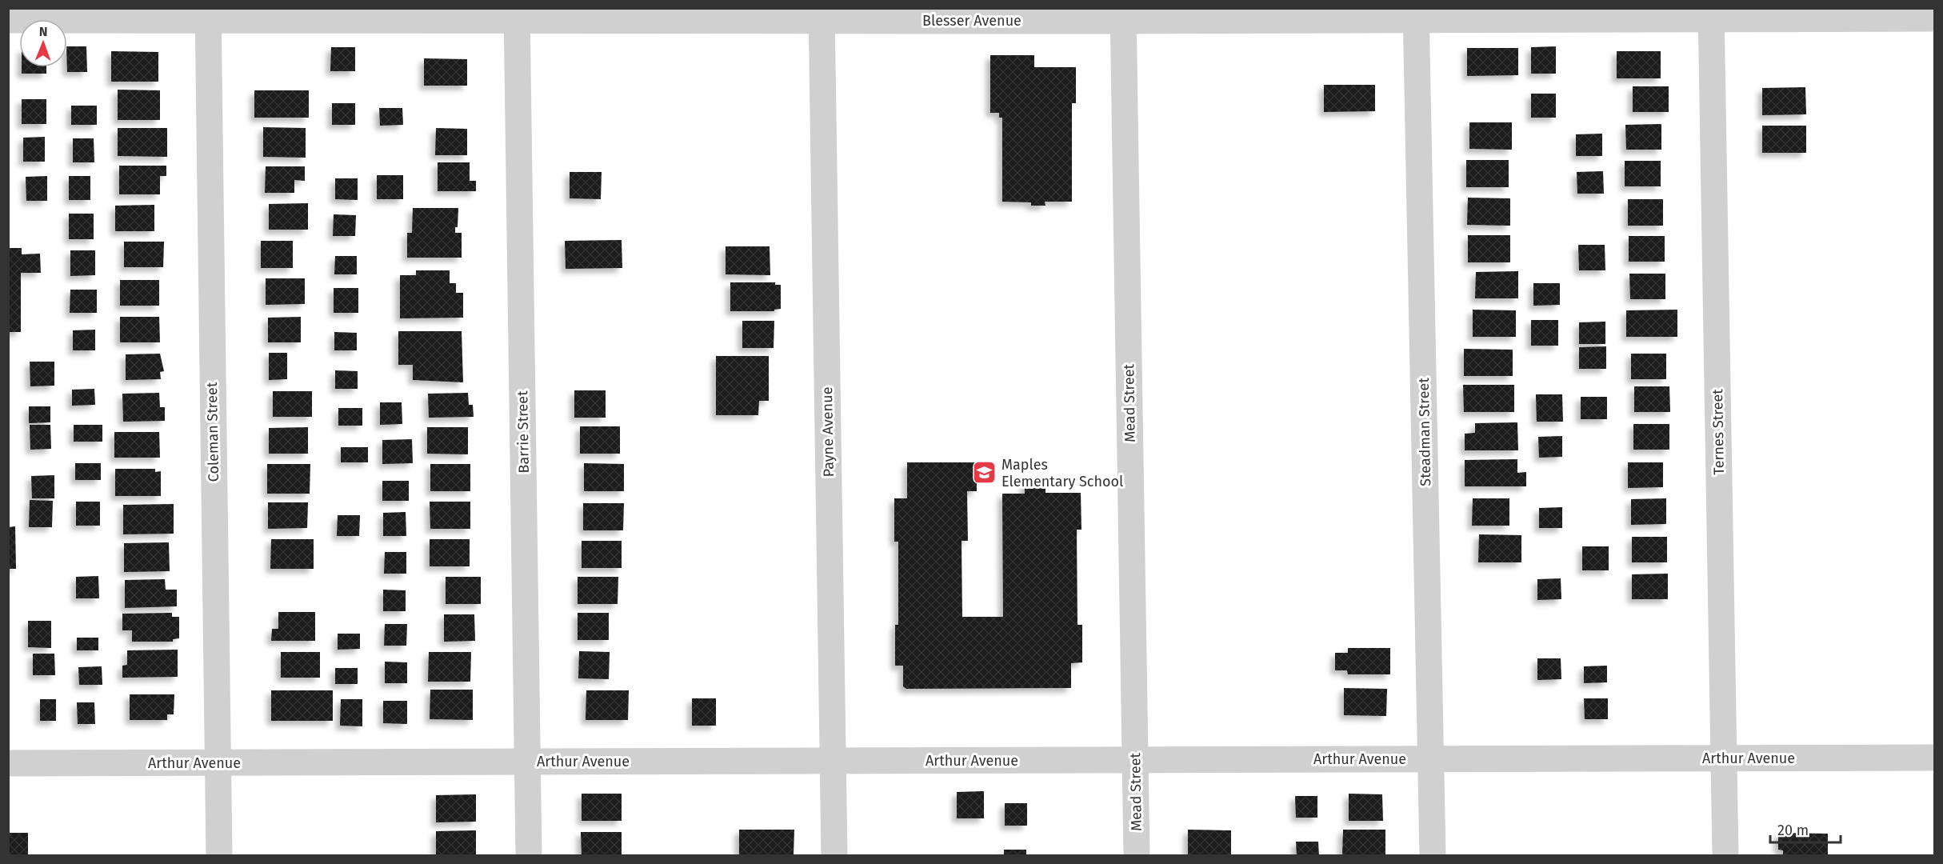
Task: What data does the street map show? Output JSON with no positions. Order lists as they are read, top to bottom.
{
  "streets": {
    "street": [
      "Blesser Avenue",
      "Mead Street",
      "Coleman Street",
      "Barrie Street",
      "Payne Avenue",
      "Steadman Street",
      "Ternes Street",
      "Arthur Avenue"
    ]
  },
  "crossings": [
    ["Blesser Avenue", "Mead Street"],
    ["Blesser Avenue", "Coleman Street"],
    ["Blesser Avenue", "Barrie Street"],
    ["Blesser Avenue", "Payne Avenue"],
    ["Blesser Avenue", "Steadman Street"],
    ["Blesser Avenue", "Ternes Street"],
    ["Mead Street", "Arthur Avenue"],
    ["Coleman Street", "Arthur Avenue"],
    ["Barrie Street", "Arthur Avenue"],
    ["Payne Avenue", "Arthur Avenue"],
    ["Steadman Street", "Arthur Avenue"],
    ["Ternes Street", "Arthur Avenue"]
  ],
  "places": {
    "school or university": ["Maples Elementary School"]
  },
  "scale_bar": "20 m",
  "north": "top"
}
